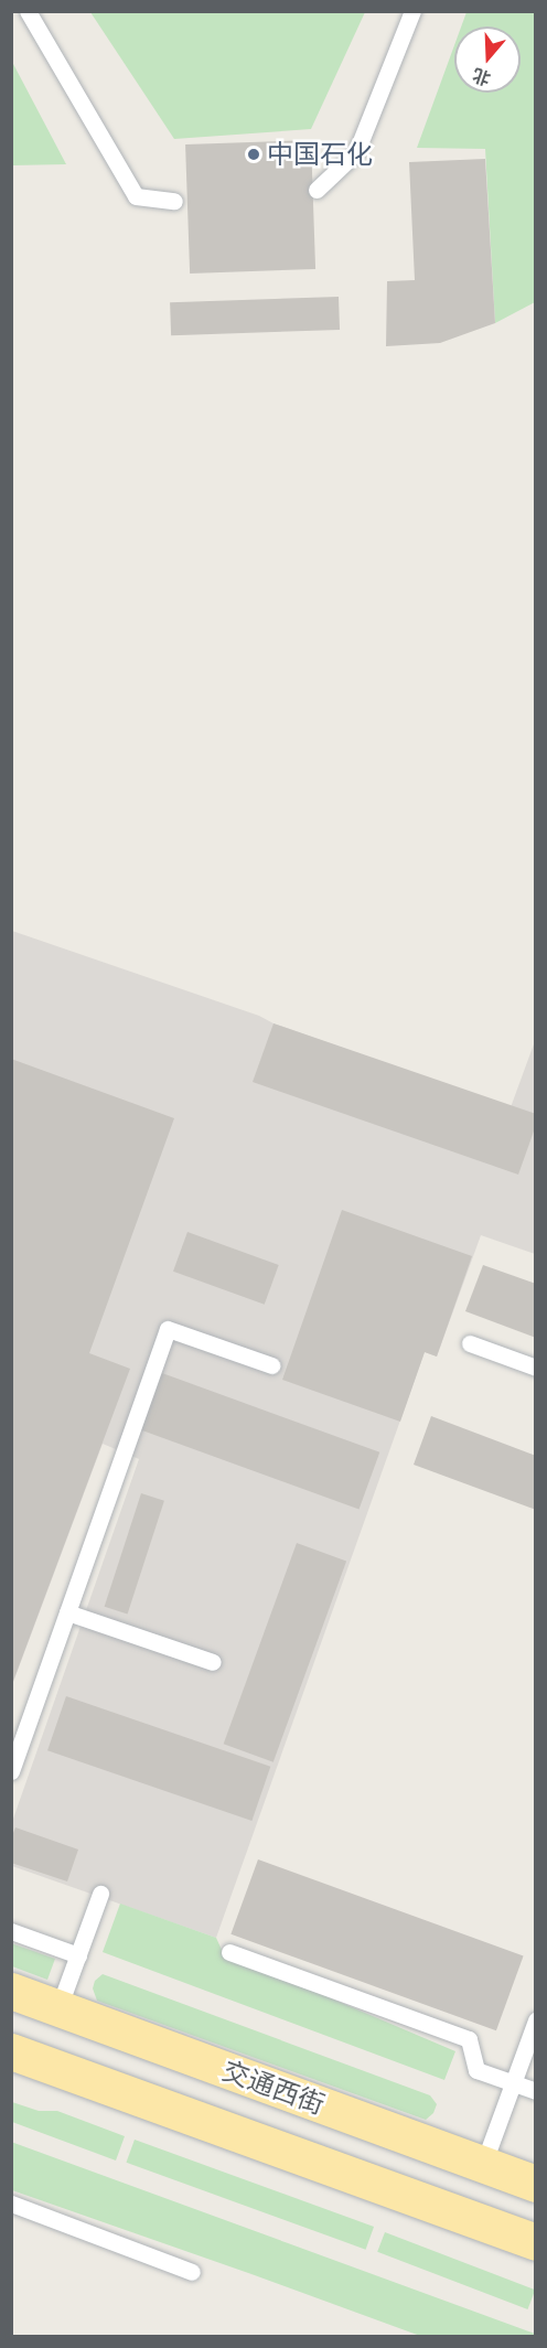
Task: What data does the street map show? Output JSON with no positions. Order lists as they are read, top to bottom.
{
  "streets": {
    "main road": ["交通西街"]
  },
  "places": ["中国石化"],
  "north": "bottom"
}
